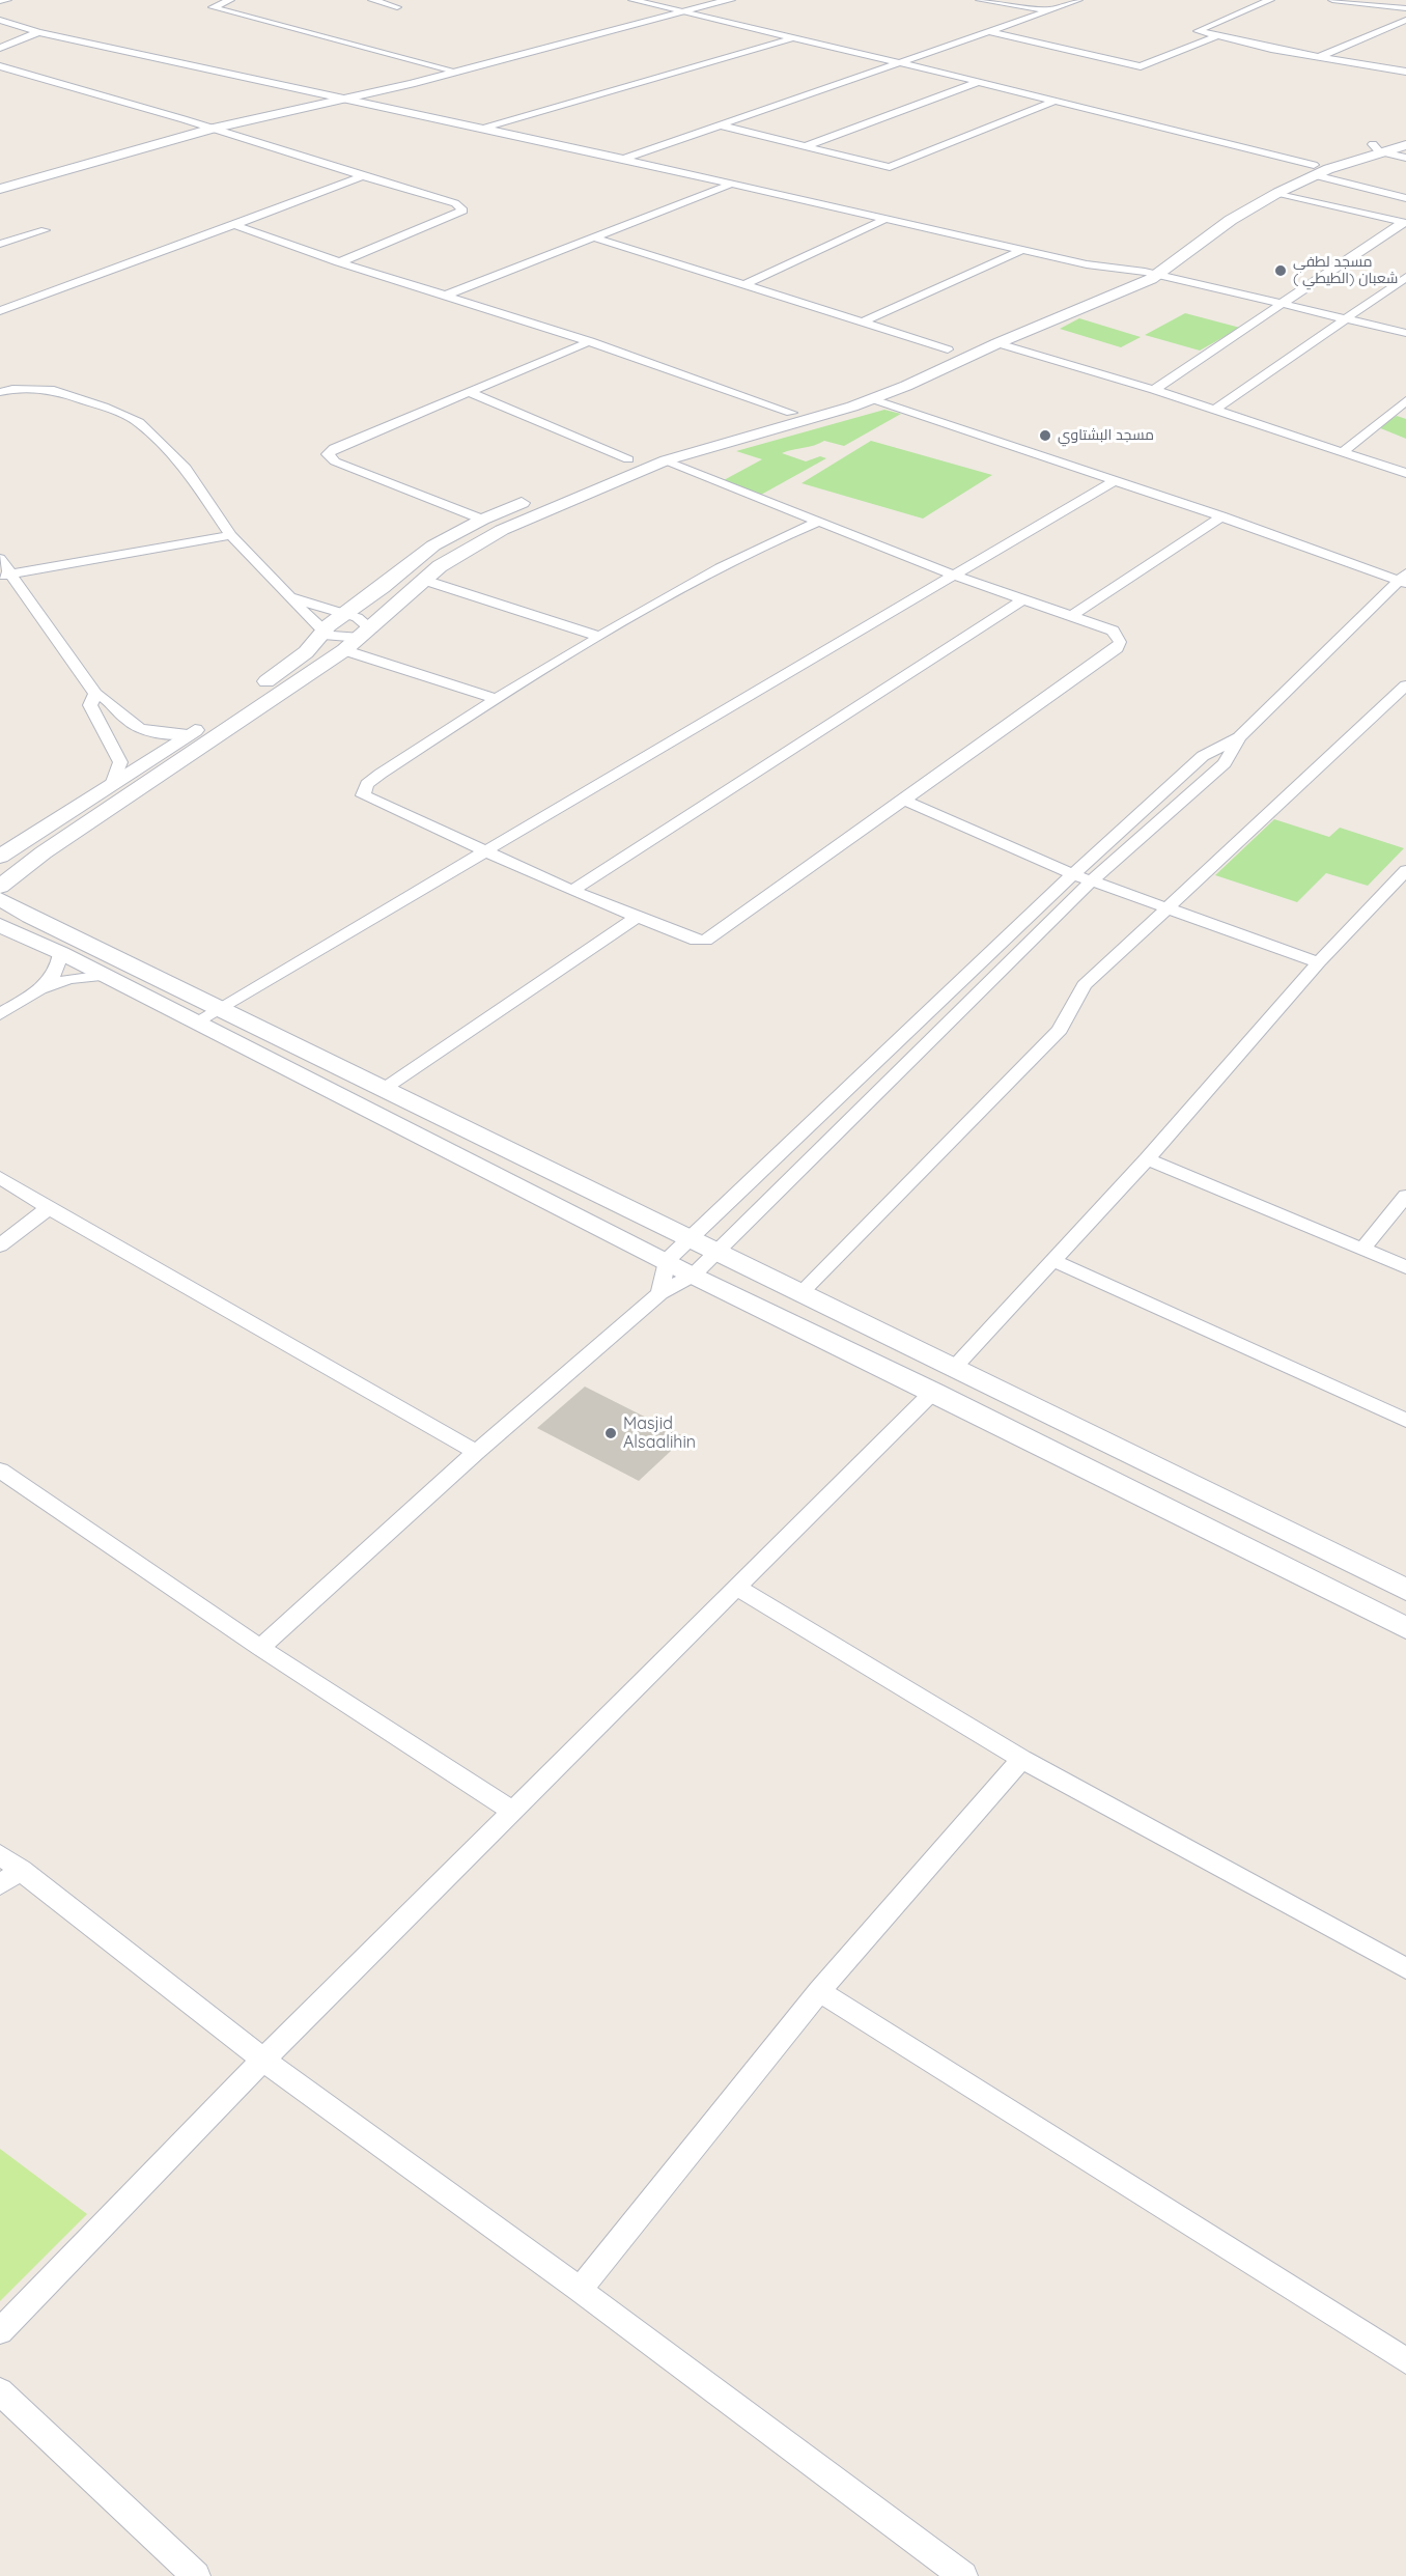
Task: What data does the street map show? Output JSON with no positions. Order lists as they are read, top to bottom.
{
  "places": ["مسجد لطفي شعبان (الطيطي )", "مسجد البشتاوي", "Masjid Alsaalihin"]
}
